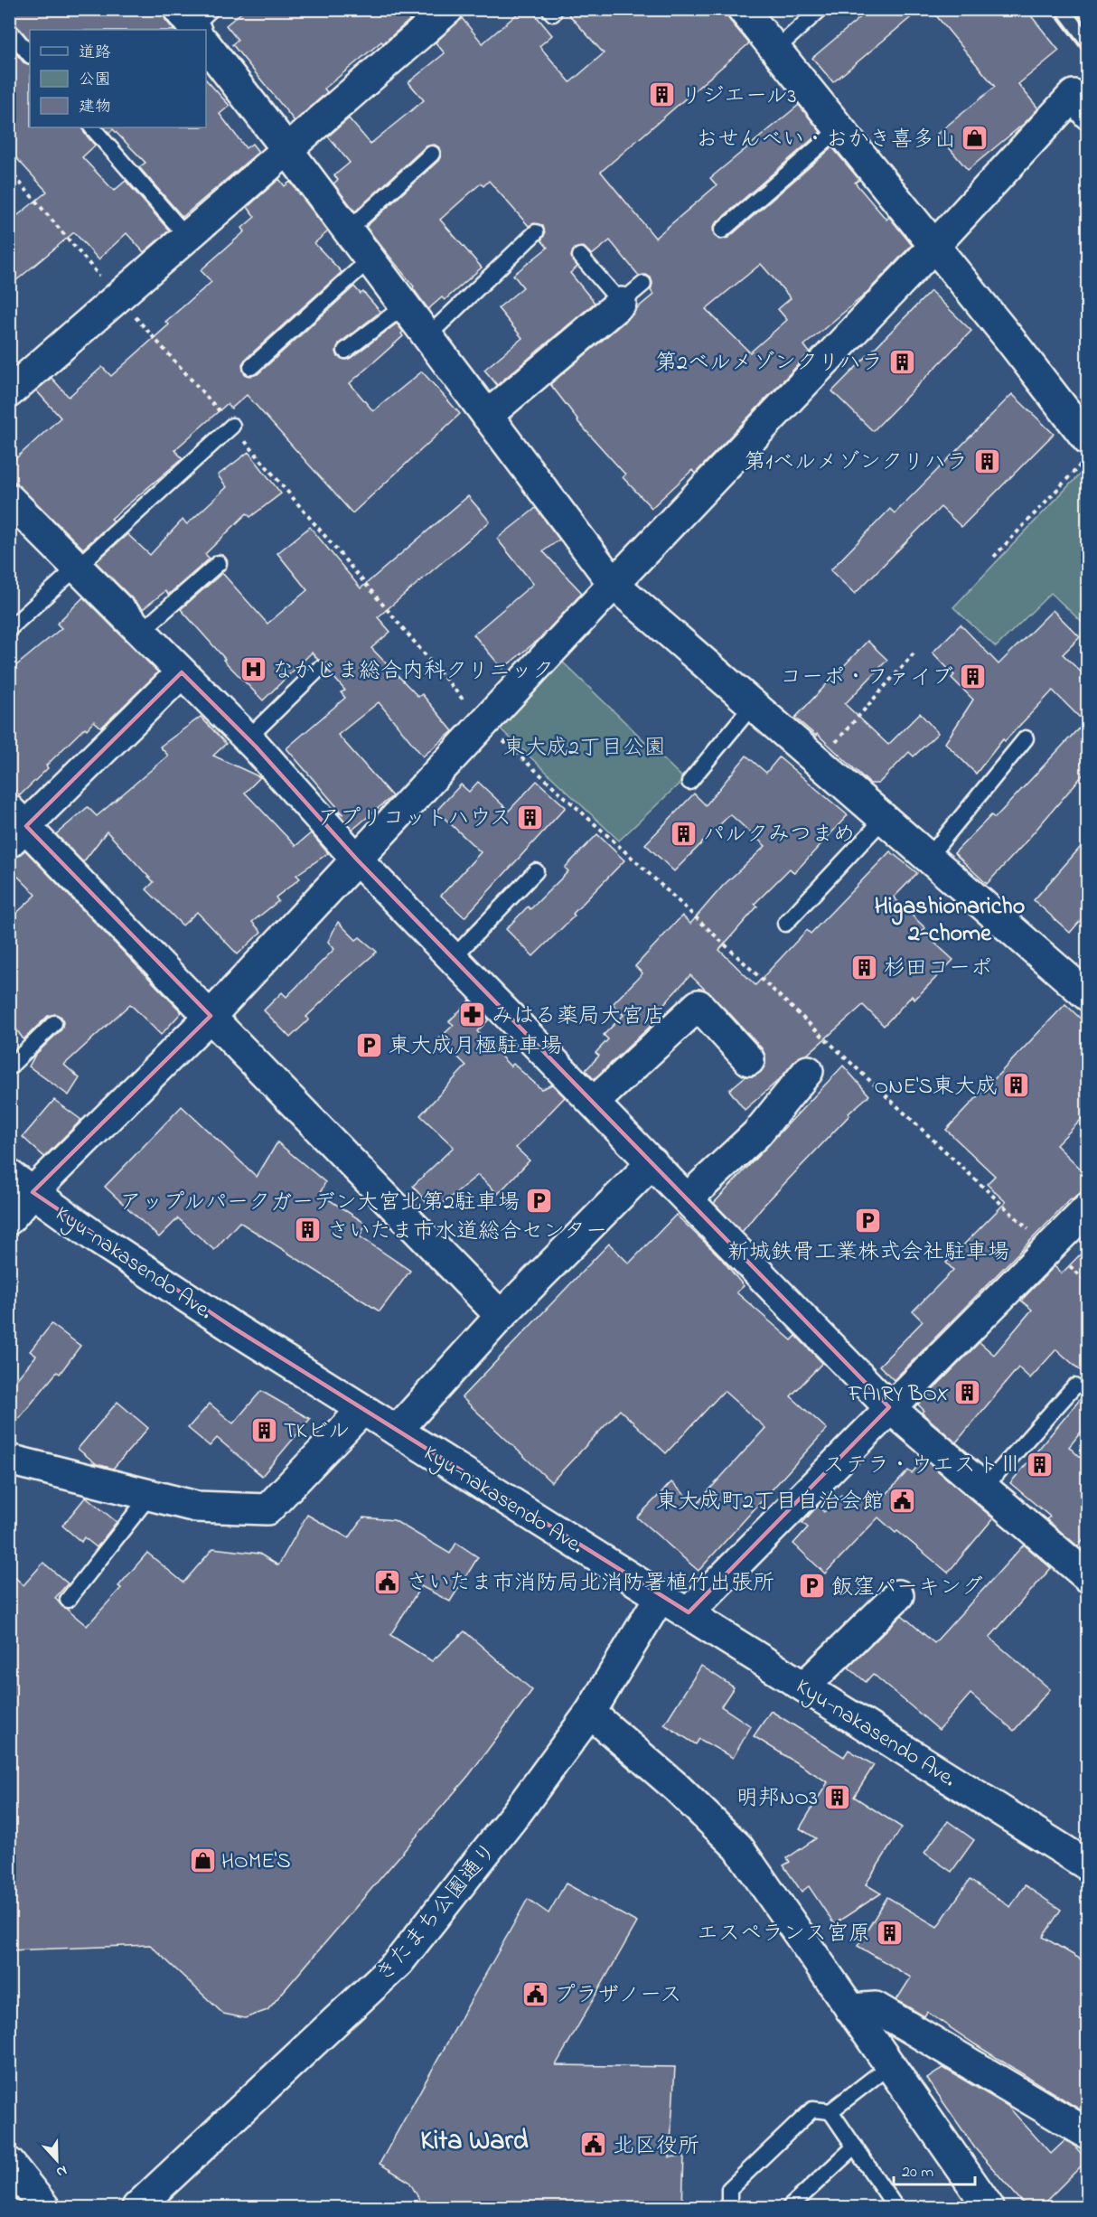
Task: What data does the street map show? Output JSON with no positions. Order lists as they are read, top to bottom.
{
  "streets": {
    "street": ["Kyu-nakasendo Ave.", "きたまち公園通り"]
  },
  "crossings": [
    ["Kyu-nakasendo Ave.", "きたまち公園通り"]
  ],
  "districts": ["Higashionaricho 2-chome", "Kita Ward"],
  "parks": ["東大成2丁目公園"],
  "places": {
    "building": [
      "リジエール3",
      "第2ベルメゾンクリハラ",
      "第1ベルメゾンクリハラ",
      "コーポ・ファイブ",
      "アプリコットハウス",
      "パルクみつまめ",
      "杉田コーポ",
      "ONE'S東大成",
      "さいたま市水道総合センター",
      "FAIRY BOX",
      "TKビル",
      "ステラ・ウエストⅢ",
      "明邦NO3",
      "エスペランス宮原"
    ],
    "shop": ["おせんべい・おかき喜多山", "HOME'S"],
    "hospital": ["なかじま総合内科クリニック"],
    "pharmacy": ["みはる薬局大宮店"],
    "parking": [
      "東大成月極駐車場",
      "アップルパークガーデン大宮北第2駐車場",
      "新城鉄骨工業株式会社駐車場",
      "飯窪パーキング"
    ],
    "public building": [
      "東大成町2丁目自治会館",
      "さいたま市消防局北消防署植竹出張所",
      "プラザノース",
      "北区役所"
    ]
  },
  "legend": ["道路", "公園", "建物"],
  "scale_bar": "20 m",
  "north": "bottom"
}
